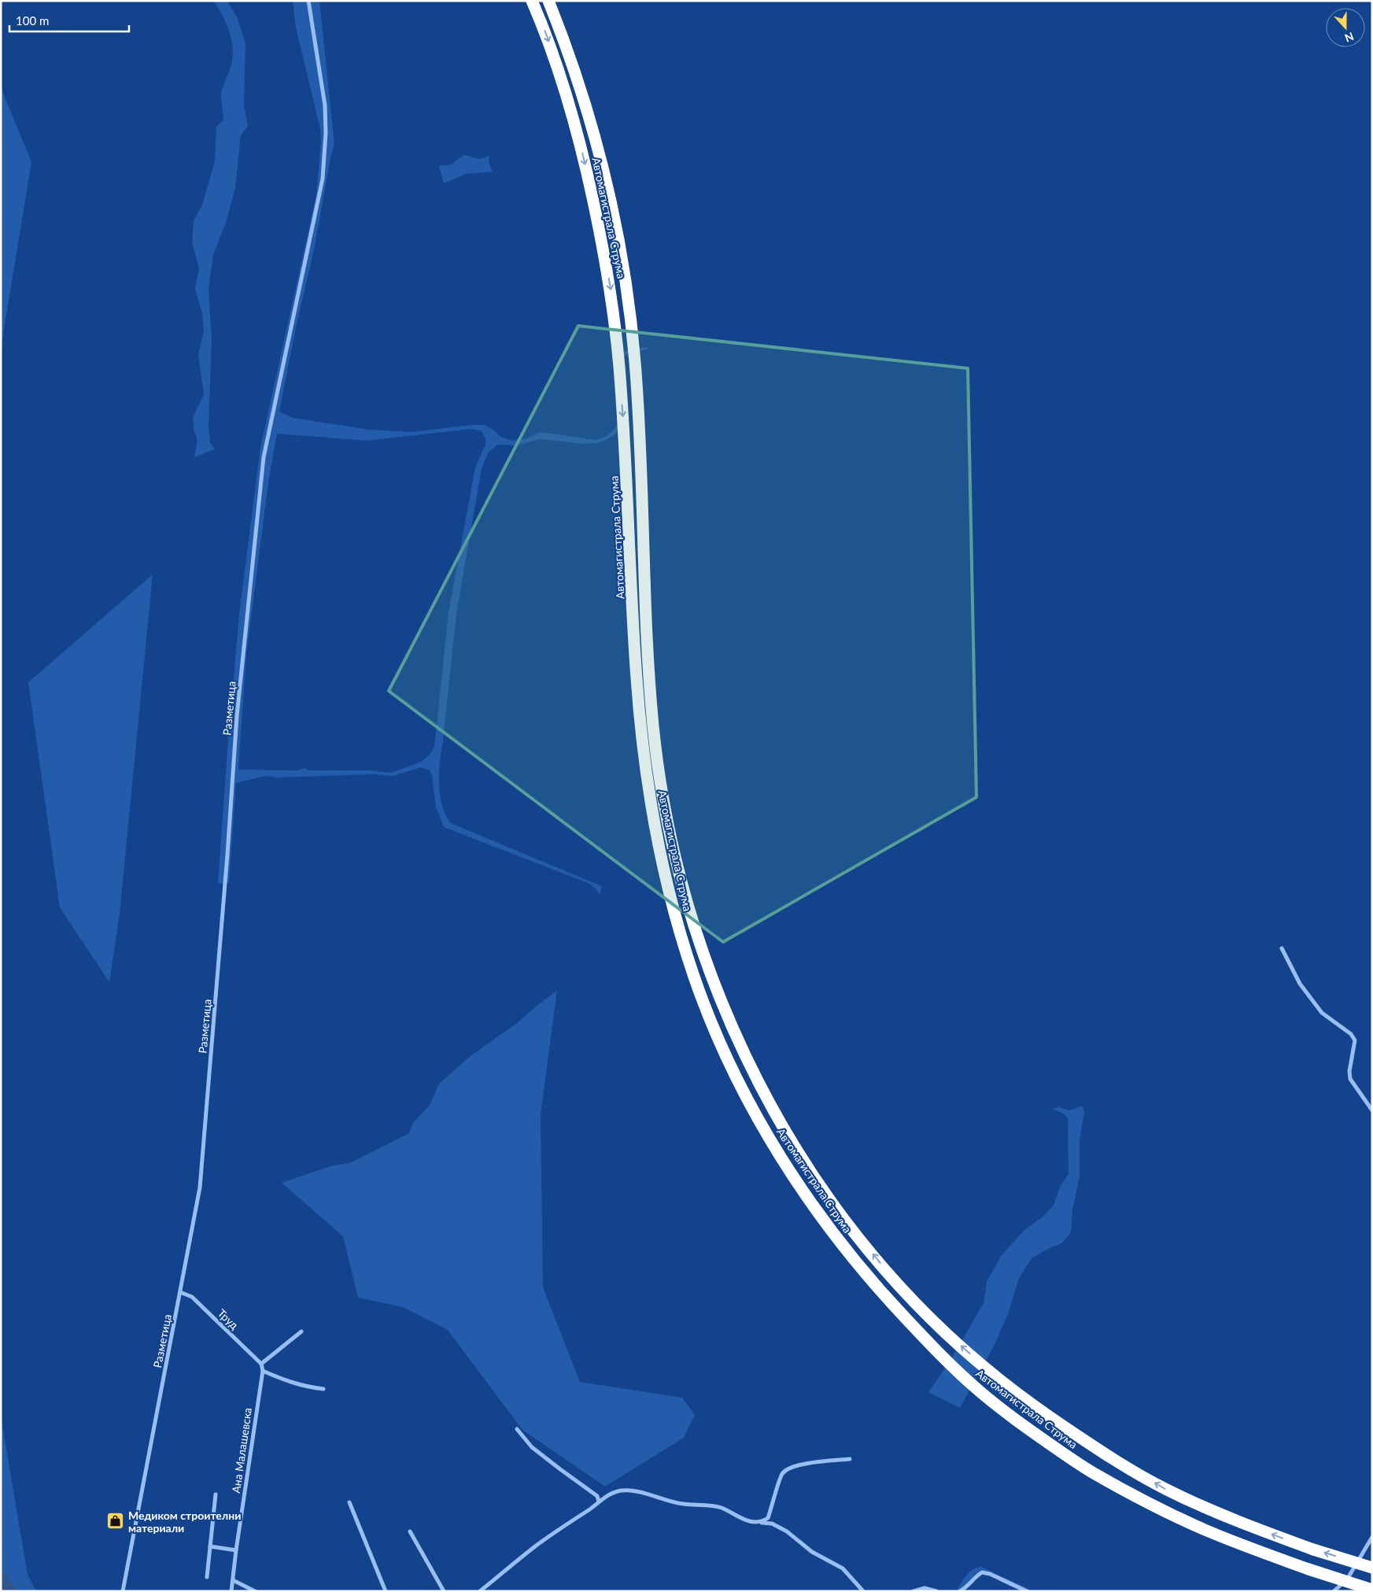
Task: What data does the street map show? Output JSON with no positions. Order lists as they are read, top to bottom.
{
  "streets": {
    "highway": ["Автомагистрала Струма"],
    "street": ["Разметица", "Труд", "Ана Малашевска"]
  },
  "crossings": [
    ["Разметица", "Труд"],
    ["Труд", "Ана Малашевска"]
  ],
  "places": {
    "shop": ["Медиком строителни материали"]
  },
  "scale_bar": "100 m",
  "north": "bottom"
}
